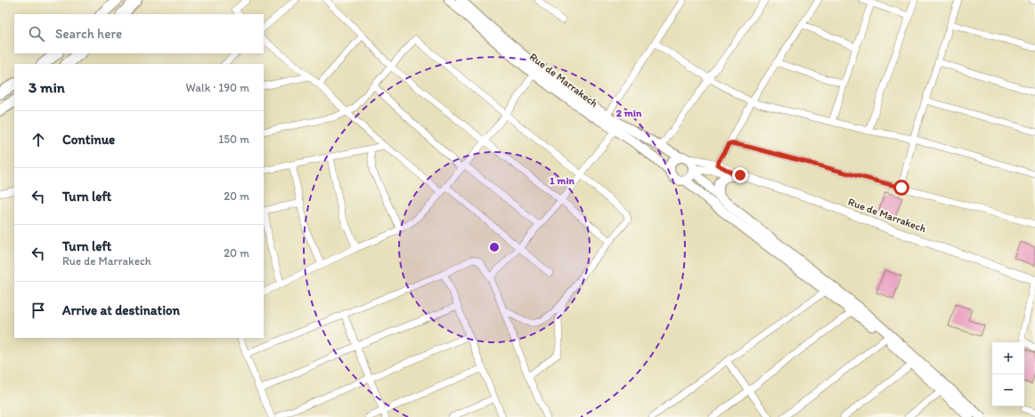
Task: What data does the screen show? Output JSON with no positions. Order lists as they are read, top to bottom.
{
  "streets": {
    "main road": ["Rue de Marrakech"]
  },
  "page": {
    "search": "Search here",
    "heading": ["3 min", "Walk · 190 m"],
    "list": [
      ["Continue", "150 m"],
      ["Turn left", "20 m"],
      ["Turn left", "Rue de Marrakech", "20 m"],
      "Arrive at destination"
    ],
    "map_buttons": ["+", "−"]
  },
  "rings": ["2 min", "1 min"]
}
